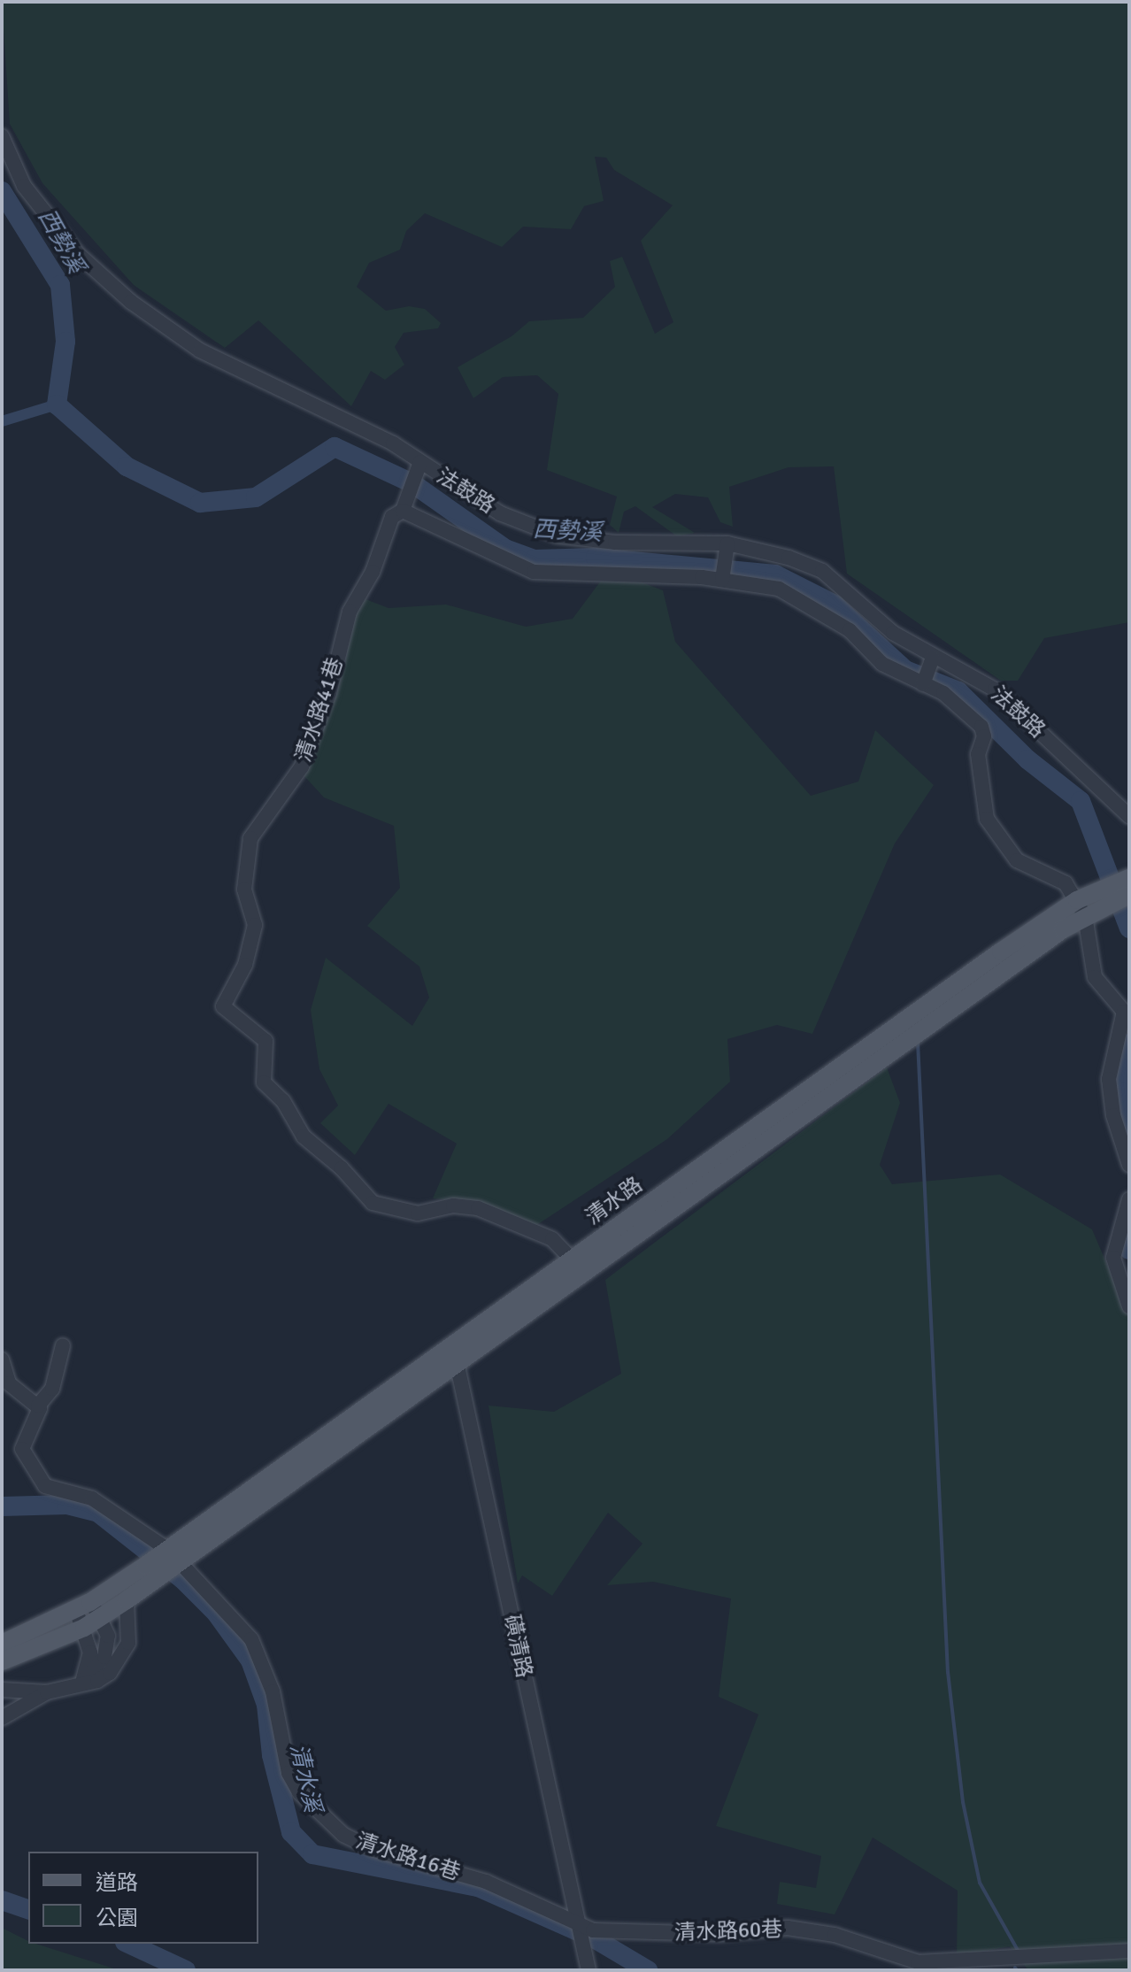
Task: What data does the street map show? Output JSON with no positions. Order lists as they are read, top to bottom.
{
  "streets": {
    "main road": ["清水路"],
    "street": [
      "法鼓路",
      "清水路41巷",
      "磺清路",
      "清水路16巷",
      "清水路60巷"
    ]
  },
  "crossings": [
    ["法鼓路", "清水路41巷"],
    ["清水路41巷", "清水路"],
    ["清水路", "磺清路"],
    ["清水路", "清水路16巷"],
    ["磺清路", "清水路16巷"],
    ["磺清路", "清水路60巷"],
    ["清水路16巷", "清水路60巷"]
  ],
  "water": ["西勢溪", "清水溪"],
  "legend": ["道路", "公園"]
}
